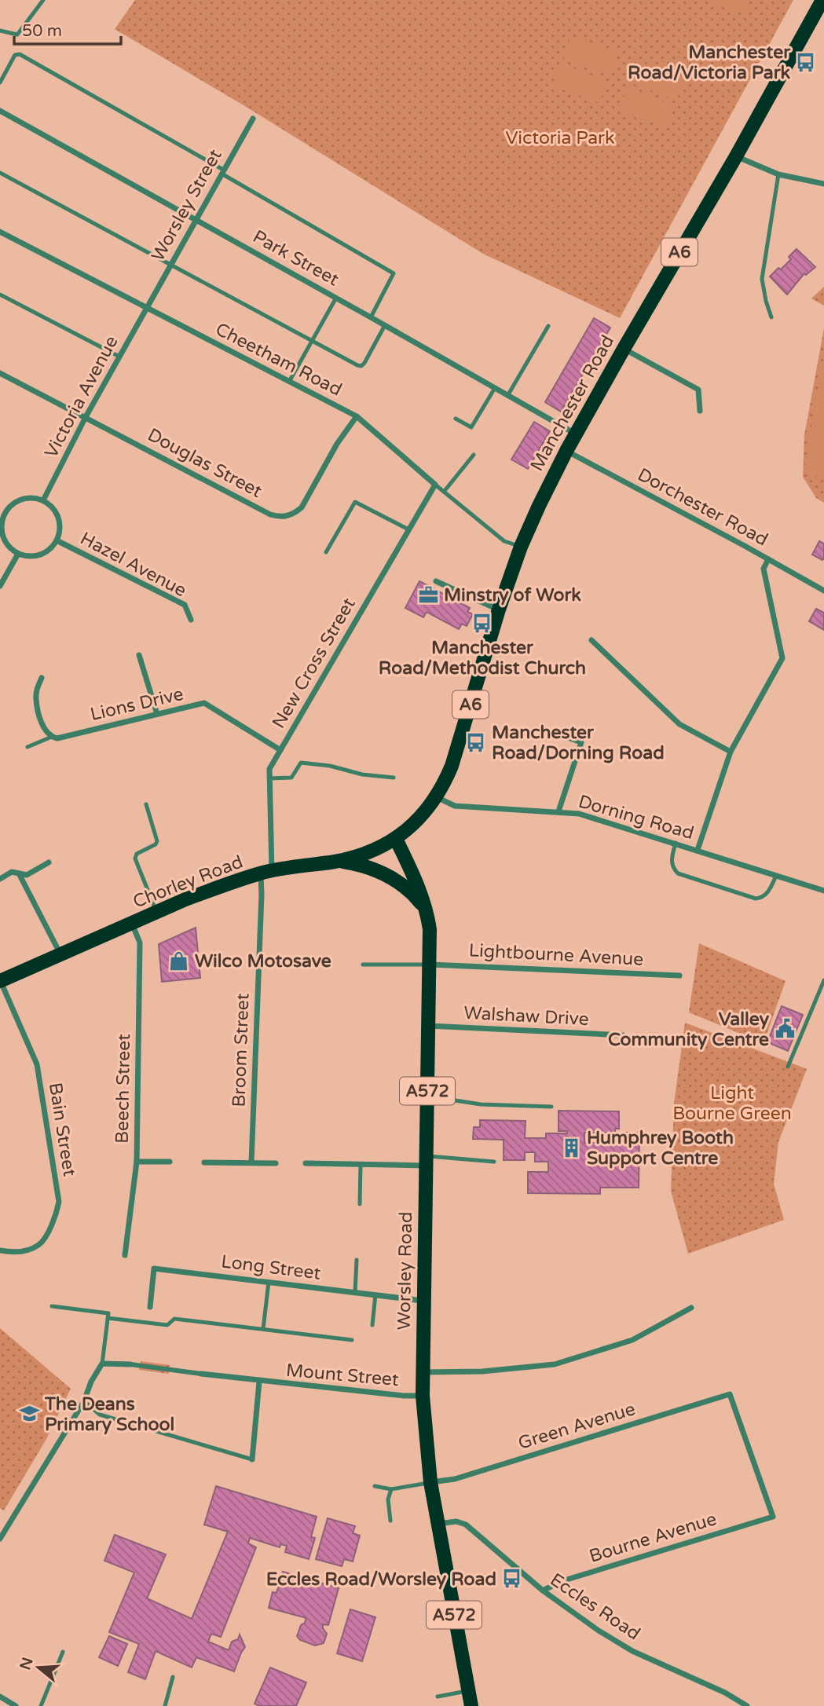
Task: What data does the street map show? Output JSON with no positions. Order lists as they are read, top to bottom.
{
  "streets": {
    "main road": [
      "A6",
      "Manchester Road",
      "Chorley Road",
      "A572",
      "Worsley Road"
    ],
    "street": [
      "Worsley Street",
      "Park Street",
      "Cheetham Road",
      "Victoria Avenue",
      "Douglas Street",
      "Dorchester Road",
      "Hazel Avenue",
      "New Cross Street",
      "Lions Drive",
      "Dorning Road",
      "Lightbourne Avenue",
      "Walshaw Drive",
      "Broom Street",
      "Beech Street",
      "Bain Street",
      "Long Street",
      "Mount Street",
      "Green Avenue",
      "Bourne Avenue",
      "Eccles Road"
    ]
  },
  "crossings": [
    ["Worsley Street", "Park Street"],
    ["Worsley Street", "Cheetham Road"],
    ["Worsley Street", "Victoria Avenue"],
    ["Park Street", "Manchester Road"],
    ["Cheetham Road", "Victoria Avenue"],
    ["Cheetham Road", "Manchester Road"],
    ["Cheetham Road", "Douglas Street"],
    ["Cheetham Road", "New Cross Street"],
    ["Victoria Avenue", "Douglas Street"],
    ["Victoria Avenue", "Hazel Avenue"],
    ["Manchester Road", "Dorchester Road"],
    ["Manchester Road", "Dorning Road"],
    ["Manchester Road", "Chorley Road"],
    ["Manchester Road", "Worsley Road"],
    ["New Cross Street", "Lions Drive"],
    ["New Cross Street", "Chorley Road"],
    ["New Cross Street", "Broom Street"],
    ["Chorley Road", "Broom Street"],
    ["Chorley Road", "Beech Street"],
    ["Chorley Road", "Bain Street"],
    ["Chorley Road", "Worsley Road"],
    ["Lightbourne Avenue", "Worsley Road"],
    ["Walshaw Drive", "Worsley Road"],
    ["Long Street", "Worsley Road"],
    ["Worsley Road", "Mount Street"],
    ["Worsley Road", "Green Avenue"],
    ["Worsley Road", "Eccles Road"],
    ["Green Avenue", "Bourne Avenue"],
    ["Bourne Avenue", "Eccles Road"]
  ],
  "parks": ["Victoria Park", "Light Bourne Green"],
  "places": {
    "bus stop": [
      "Manchester Road/Victoria Park",
      "Manchester Road/Methodist Church",
      "Manchester Road/Dorning Road",
      "Eccles Road/Worsley Road"
    ],
    "office": ["Minstry of Work"],
    "shop": ["Wilco Motosave"],
    "public building": ["Valley Community Centre"],
    "building": ["Humphrey Booth Support Centre"],
    "school or university": ["The Deans Primary School"]
  },
  "scale_bar": "50 m",
  "north": "left"
}
